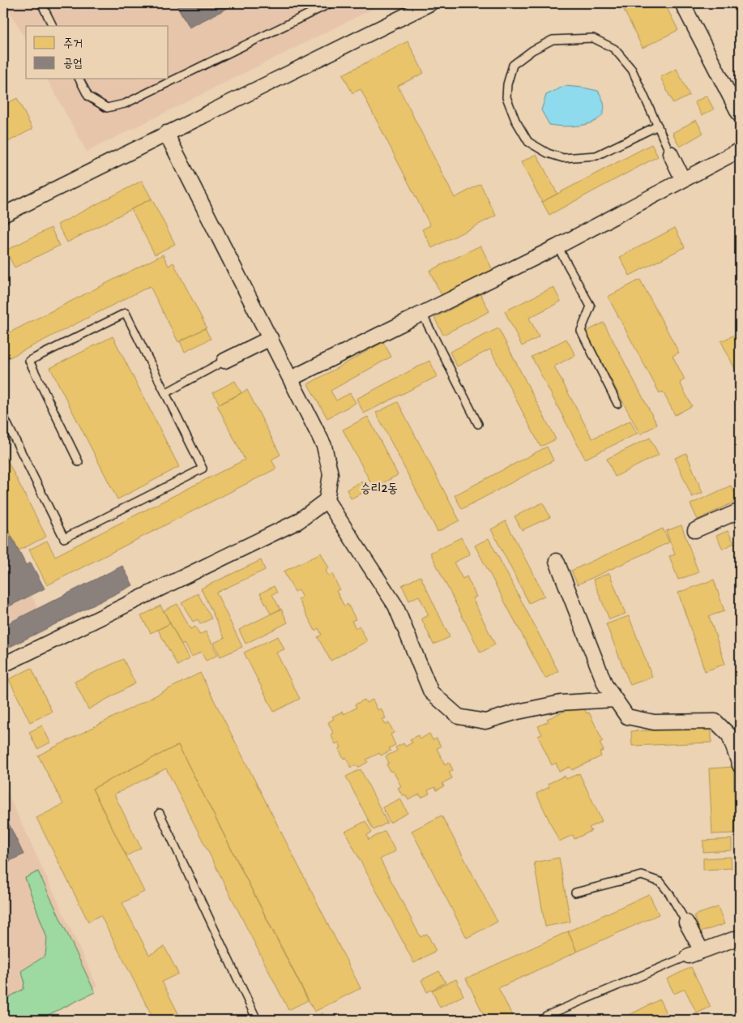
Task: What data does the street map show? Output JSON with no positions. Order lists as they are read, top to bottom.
{
  "districts": ["승리2동"],
  "legend": ["주거", "공업"]
}
